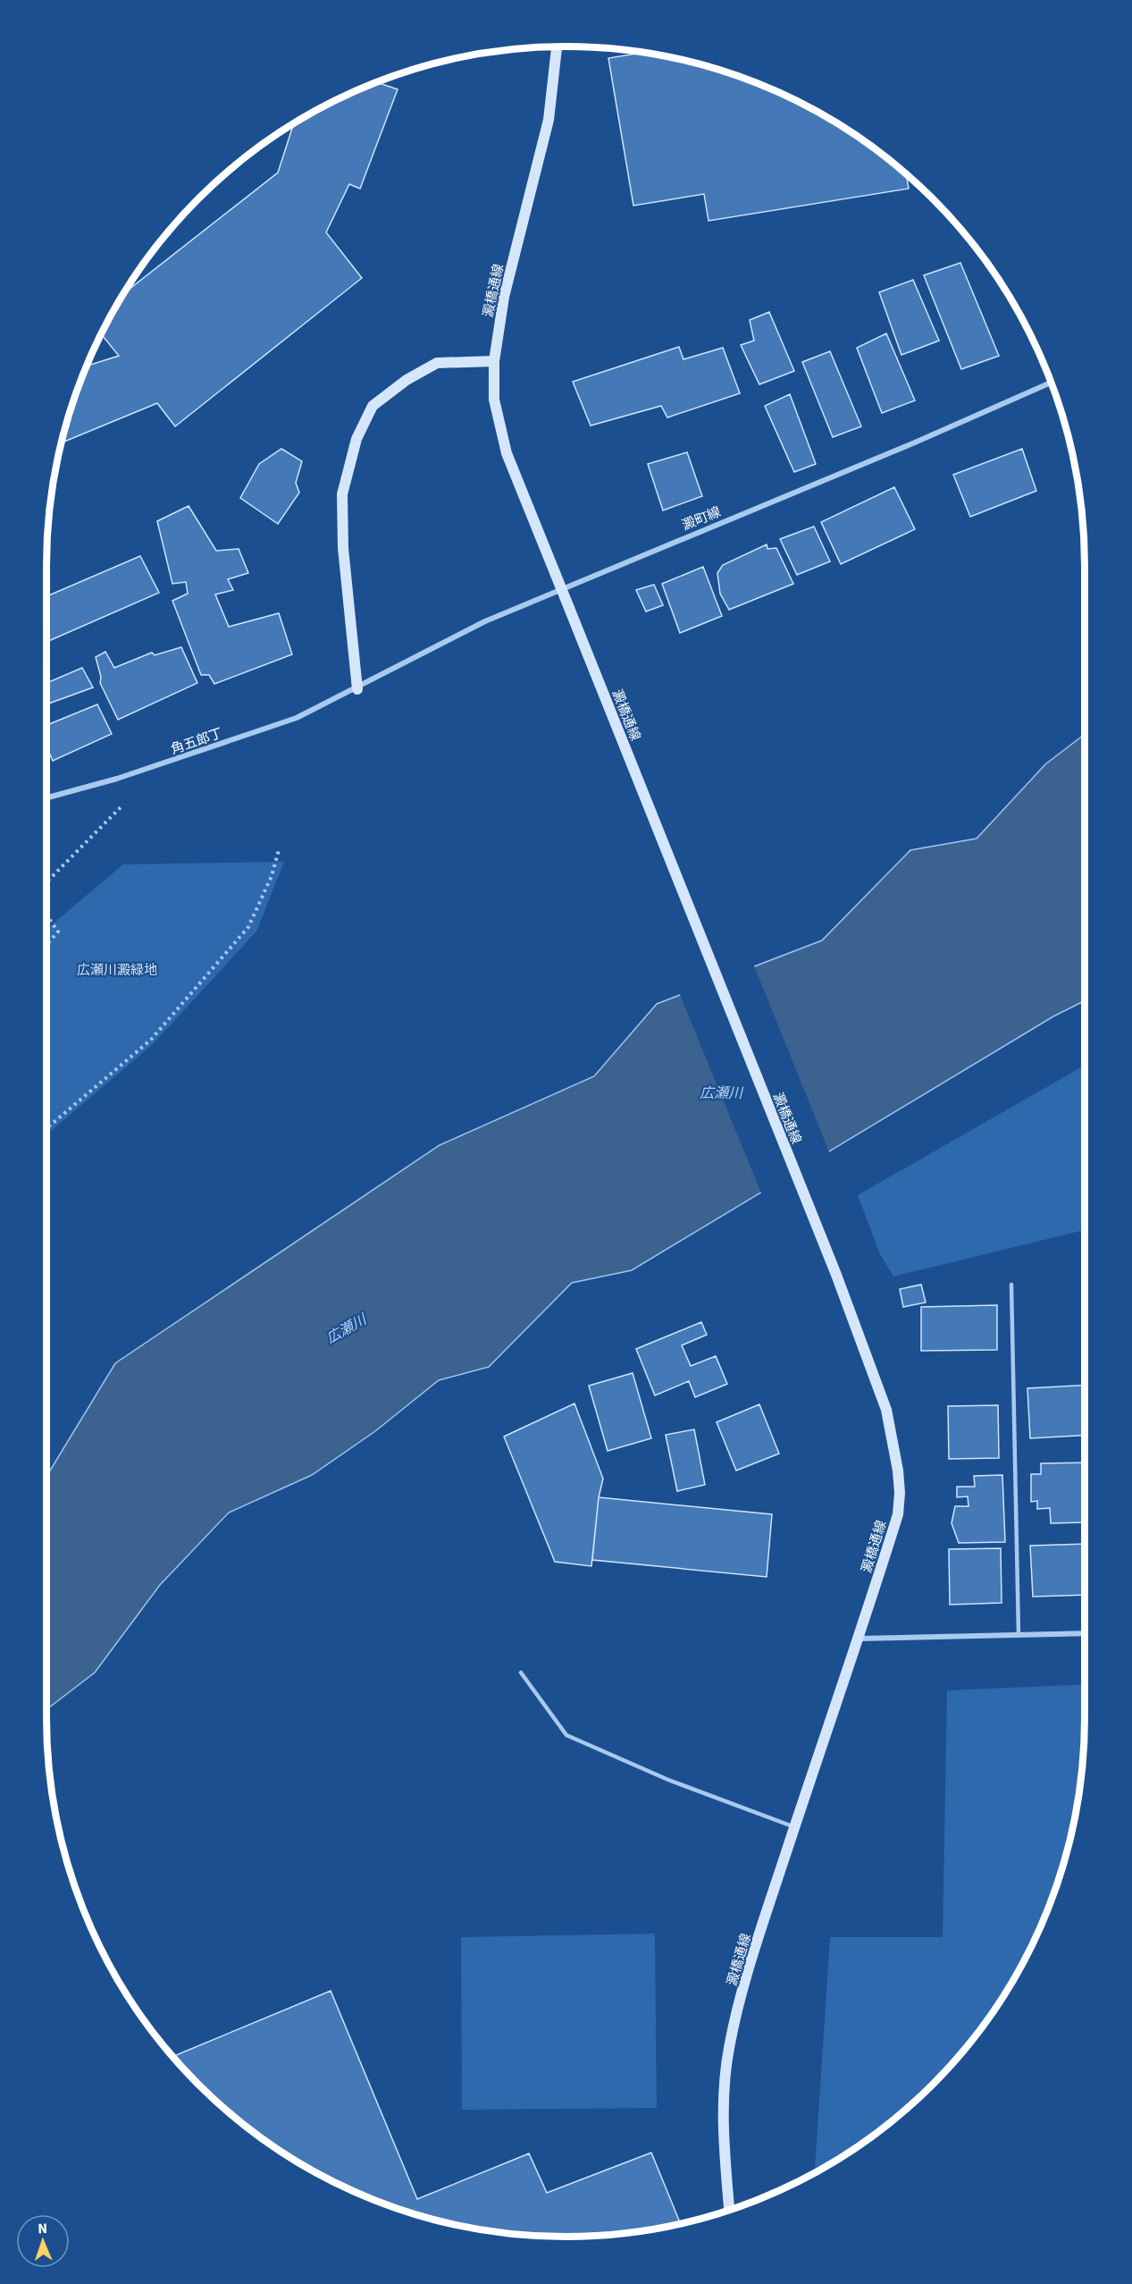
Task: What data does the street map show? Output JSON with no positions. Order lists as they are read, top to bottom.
{
  "streets": {
    "street": ["澱橋通線", "澱町線", "角五郎丁"]
  },
  "crossings": [
    ["澱町線", "角五郎丁"]
  ],
  "water": ["広瀬川"],
  "parks": ["広瀬川澱緑地"],
  "north": "top"
}
